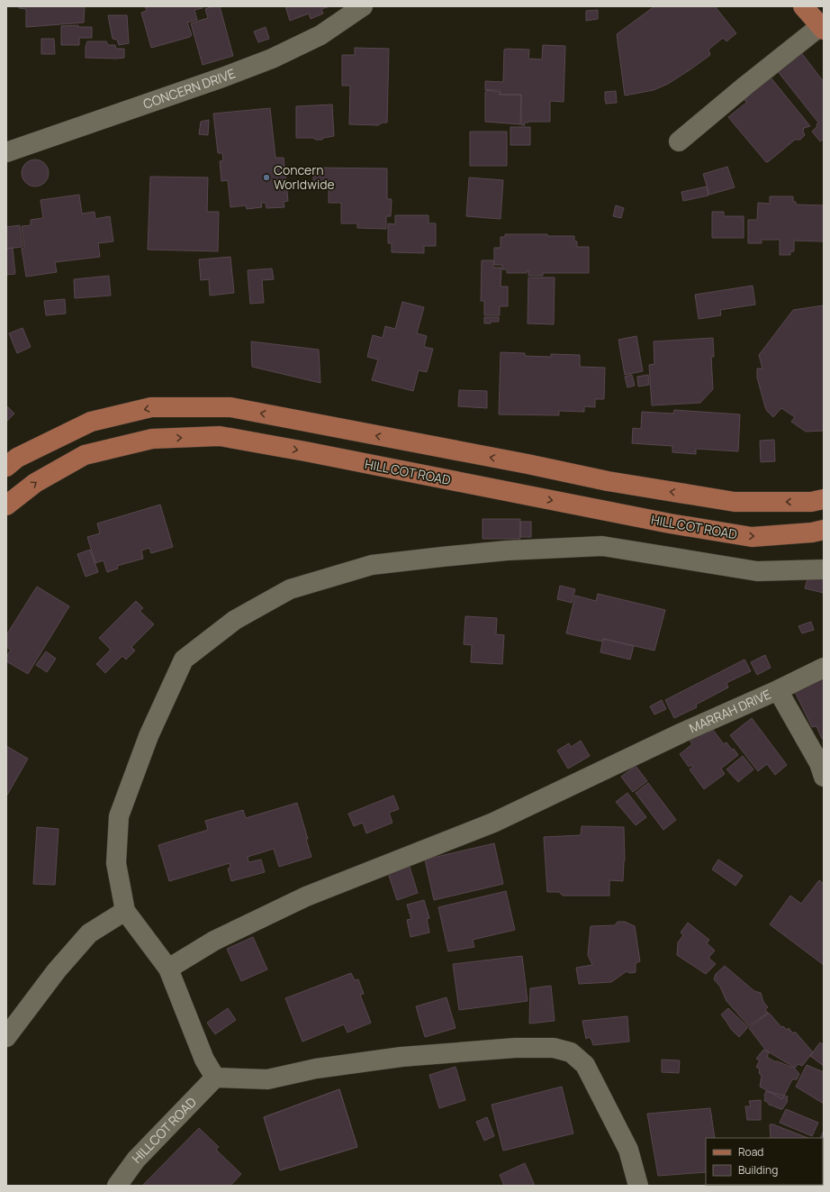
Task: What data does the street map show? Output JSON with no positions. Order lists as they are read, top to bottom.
{
  "streets": {
    "main road": ["HILL COT ROAD"],
    "street": ["CONCERN DRIVE", "MARRAH DRIVE", "HILLCOT ROAD"]
  },
  "places": ["Concern Worldwide"],
  "legend": ["Road", "Building"]
}
